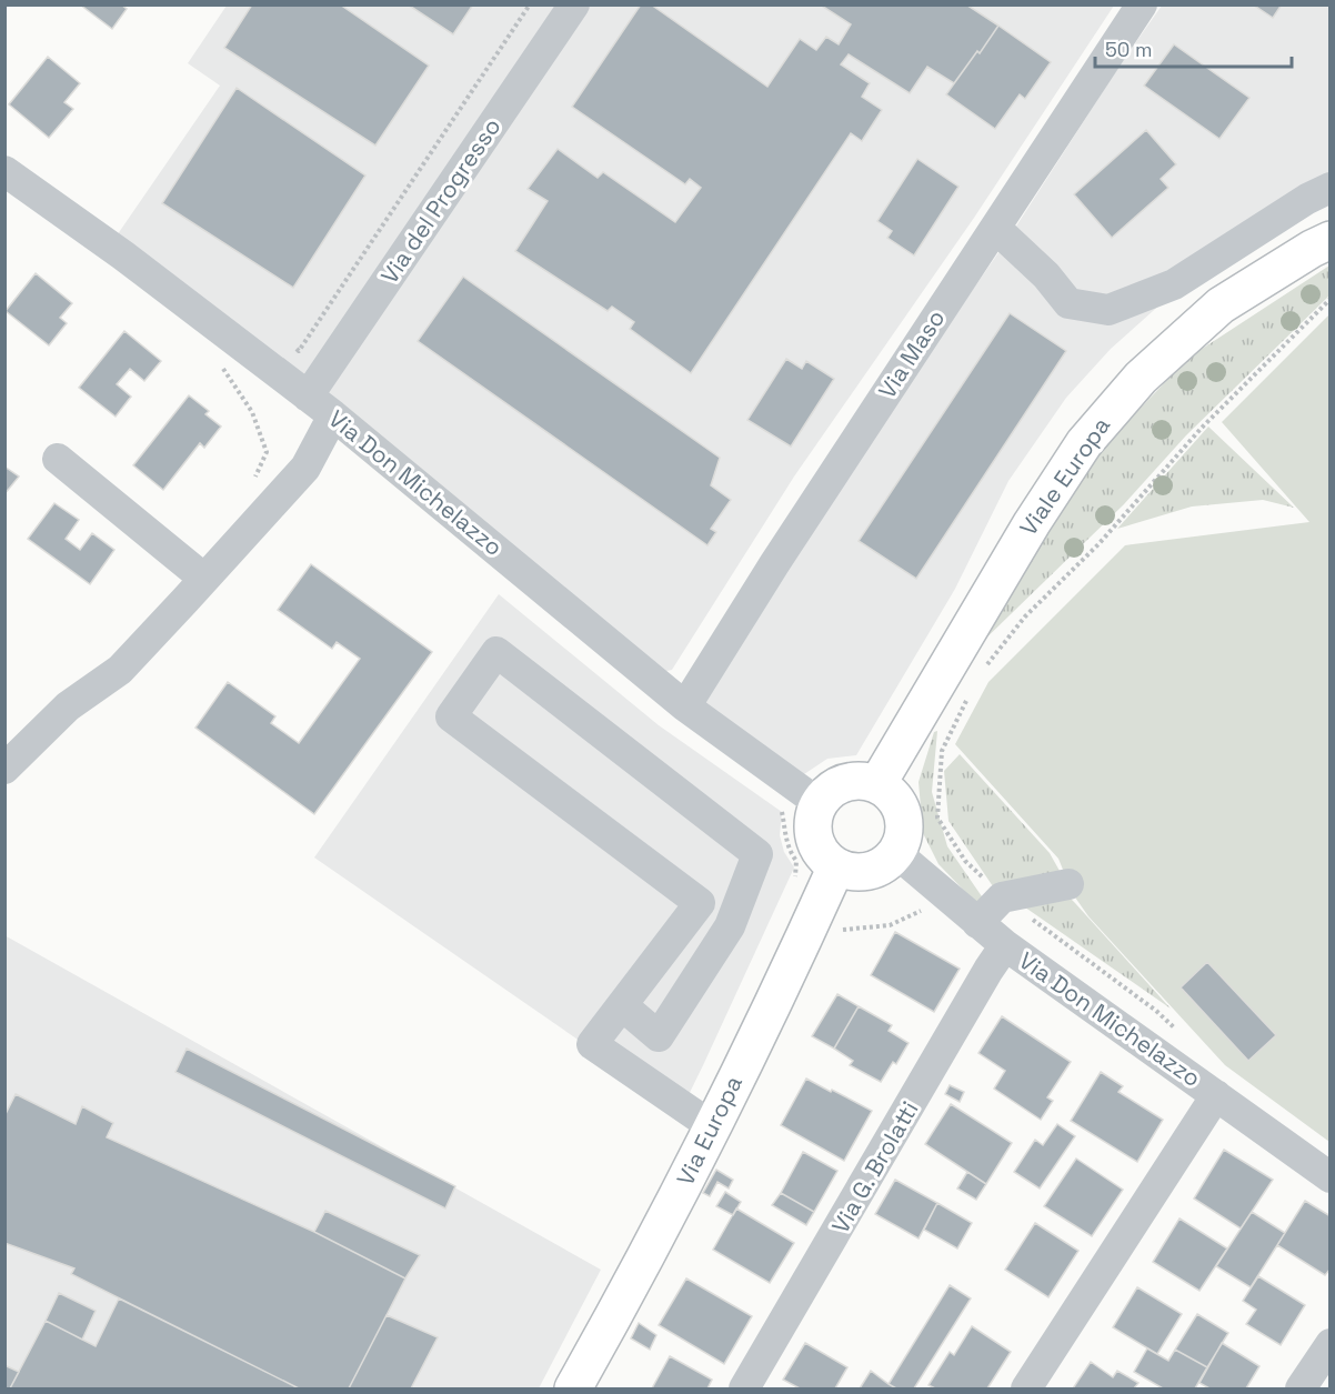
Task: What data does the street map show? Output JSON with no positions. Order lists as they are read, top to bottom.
{
  "streets": {
    "main road": ["Viale Europa", "Via Europa"],
    "street": [
      "Via del Progresso",
      "Via Maso",
      "Via Don Michelazzo",
      "Via G. Brolatti"
    ]
  },
  "crossings": [
    ["Via del Progresso", "Via Don Michelazzo"],
    ["Via Maso", "Via Don Michelazzo"],
    ["Viale Europa", "Via Don Michelazzo"],
    ["Viale Europa", "Via Europa"],
    ["Via Don Michelazzo", "Via Europa"],
    ["Via Don Michelazzo", "Via G. Brolatti"]
  ],
  "scale_bar": "50 m"
}
